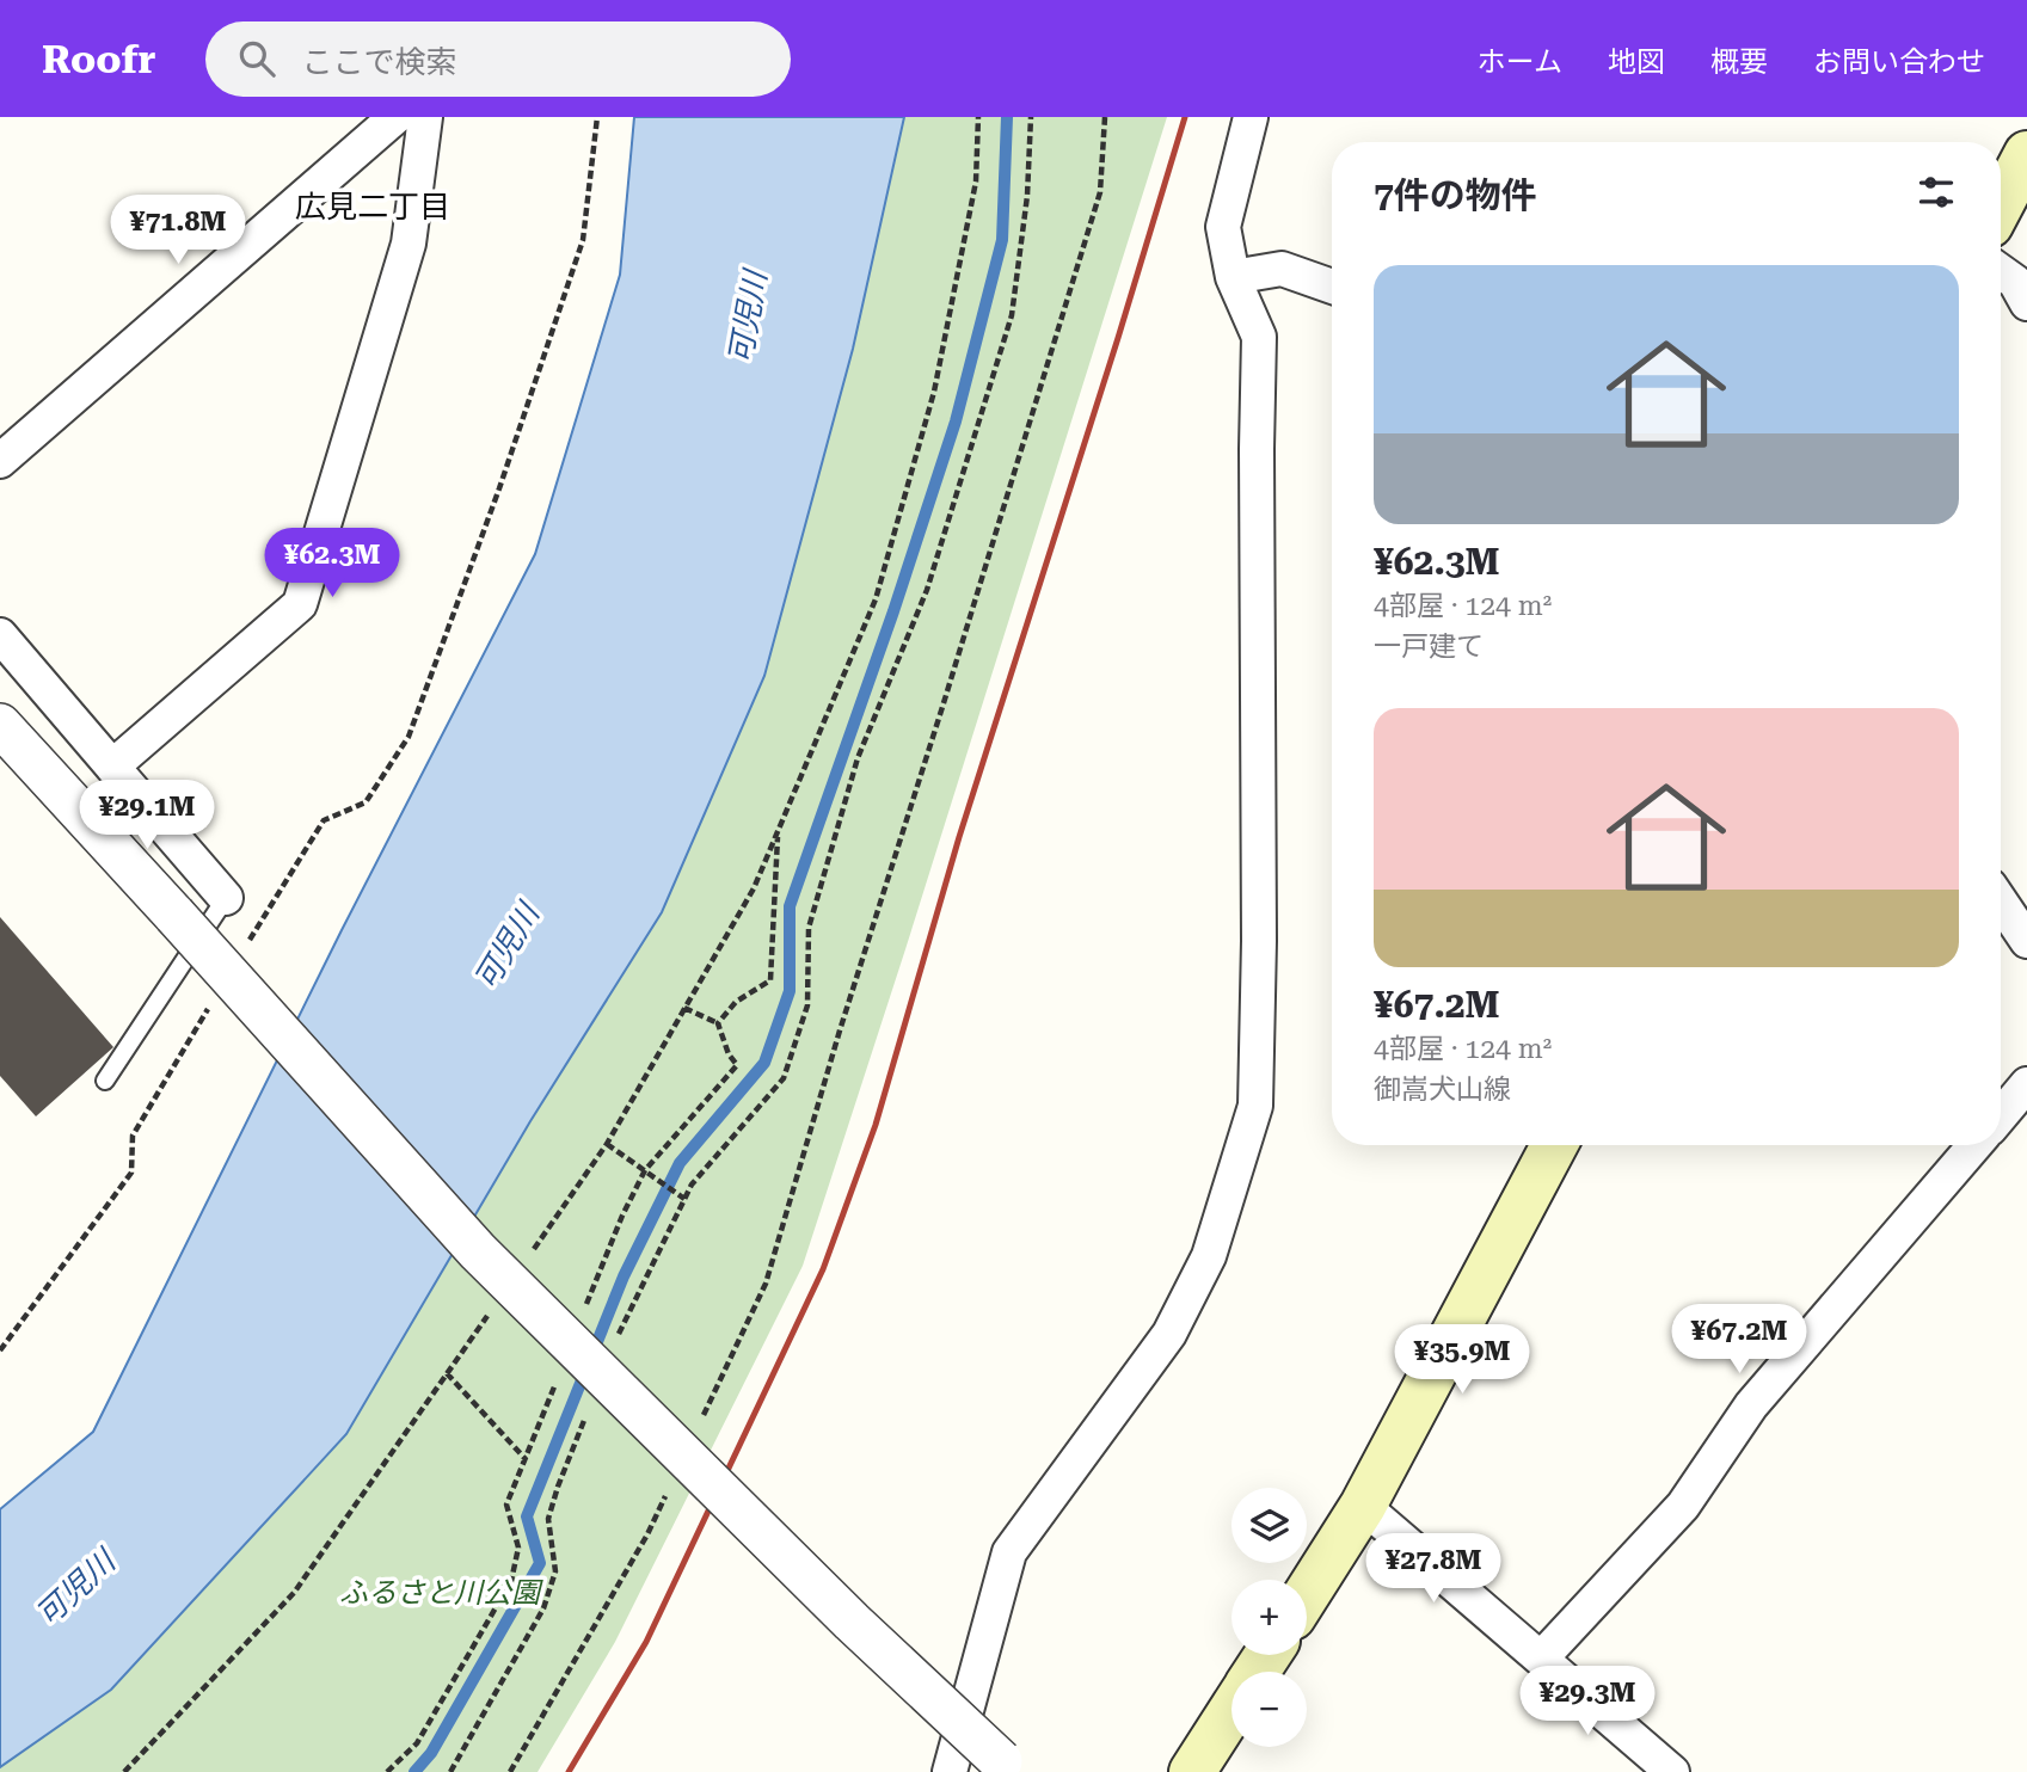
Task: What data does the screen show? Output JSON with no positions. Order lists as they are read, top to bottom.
{
  "districts": ["広見二丁目"],
  "water": ["可児川"],
  "parks": ["ふるさと川公園"],
  "page": {
    "header": "Roofr",
    "search": "ここで検索",
    "nav": [
      "ホーム",
      "地図",
      "概要",
      "お問い合わせ"
    ],
    "heading": "7件の物件",
    "price": [
      "¥71.8M",
      "¥62.3M",
      "¥29.1M",
      "¥67.2M",
      "¥35.9M",
      "¥27.8M",
      "¥29.3M"
    ],
    "list": [
      {
        "name": "¥62.3M",
        "note": "4部屋 · 124 m² · 一戸建て"
      },
      {
        "name": "¥67.2M",
        "note": "4部屋 · 124 m² · 御嵩犬山線"
      }
    ],
    "map_buttons": ["+", "−"]
  }
}
